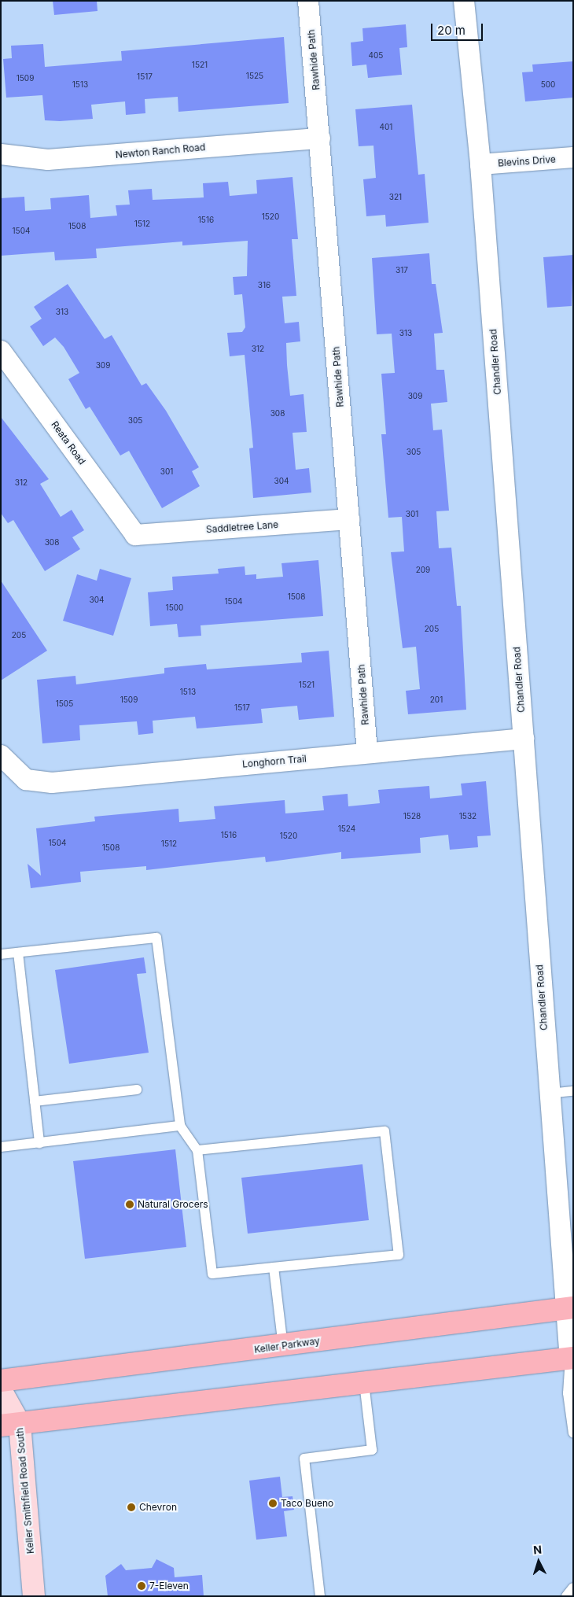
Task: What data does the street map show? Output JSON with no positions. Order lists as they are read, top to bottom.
{
  "streets": {
    "main road": ["Keller Parkway", "Keller Smithfield Road South"],
    "street": [
      "Rawhide Path",
      "Newton Ranch Road",
      "Blevins Drive",
      "Chandler Road",
      "Reata Road",
      "Saddletree Lane",
      "Longhorn Trail"
    ]
  },
  "crossings": [
    ["Rawhide Path", "Newton Ranch Road"],
    ["Rawhide Path", "Saddletree Lane"],
    ["Rawhide Path", "Longhorn Trail"],
    ["Blevins Drive", "Chandler Road"],
    ["Chandler Road", "Longhorn Trail"],
    ["Chandler Road", "Keller Parkway"],
    ["Reata Road", "Saddletree Lane"]
  ],
  "places": [
    "Natural Grocers",
    "Taco Bueno",
    "Chevron",
    "7-Eleven"
  ],
  "house_numbers": [
    "405",
    "1521",
    "1525",
    "1517",
    "1509",
    "1513",
    "500",
    "401",
    "321",
    "1520",
    "1516",
    "1512",
    "1508",
    "1504",
    "317",
    "316",
    "313",
    "313",
    "312",
    "309",
    "309",
    "308",
    "305",
    "305",
    "301",
    "304",
    "312",
    "301",
    "308",
    "209",
    "1508",
    "304",
    "1504",
    "1500",
    "205",
    "205",
    "1521",
    "1513",
    "1509",
    "201",
    "1505",
    "1517",
    "1528",
    "1532",
    "1524",
    "1516",
    "1520",
    "1504",
    "1512",
    "1508"
  ],
  "scale_bar": "20 m",
  "north": "top"
}
